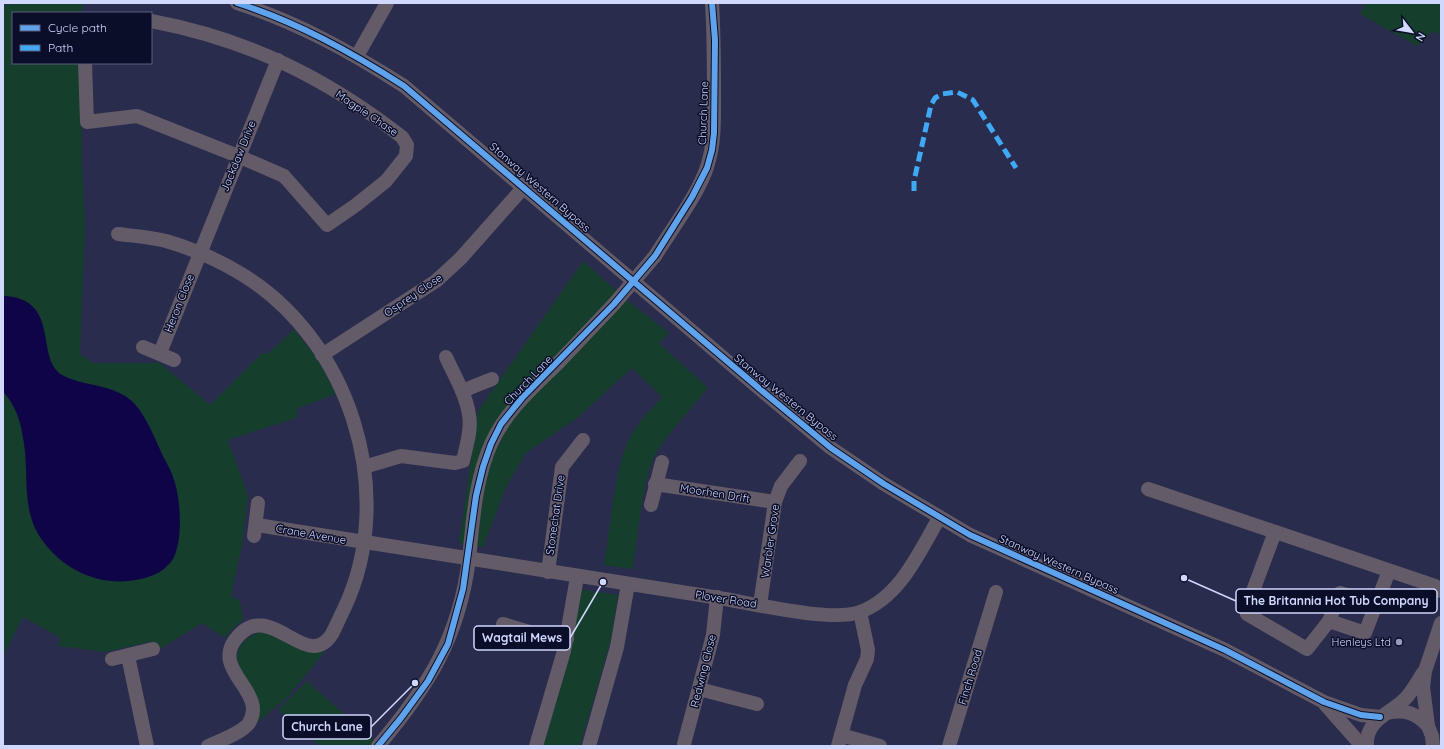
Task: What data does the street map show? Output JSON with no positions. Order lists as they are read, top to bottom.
{
  "streets": {
    "street": [
      "Magpie Chase",
      "Church Lane",
      "Jackdaw Drive",
      "Stanway Western Bypass",
      "Osprey Close",
      "Heron Close",
      "Moorhen Drift",
      "Stonechat Drive",
      "Crane Avenue",
      "Warbler Grove",
      "Plover Road",
      "Redwing Close",
      "Finch Road"
    ]
  },
  "crossings": [
    ["Magpie Chase", "Jackdaw Drive"],
    ["Church Lane", "Crane Avenue"],
    ["Church Lane", "Plover Road"],
    ["Jackdaw Drive", "Heron Close"],
    ["Stanway Western Bypass", "Osprey Close"],
    ["Stanway Western Bypass", "Plover Road"],
    ["Moorhen Drift", "Warbler Grove"],
    ["Stonechat Drive", "Plover Road"],
    ["Crane Avenue", "Plover Road"],
    ["Warbler Grove", "Plover Road"],
    ["Plover Road", "Redwing Close"]
  ],
  "places": [
    "The Britannia Hot Tub Company",
    "Wagtail Mews",
    "Henleys Ltd",
    "Church Lane"
  ],
  "legend": ["Cycle path", "Path"],
  "north": "bottom right"
}
